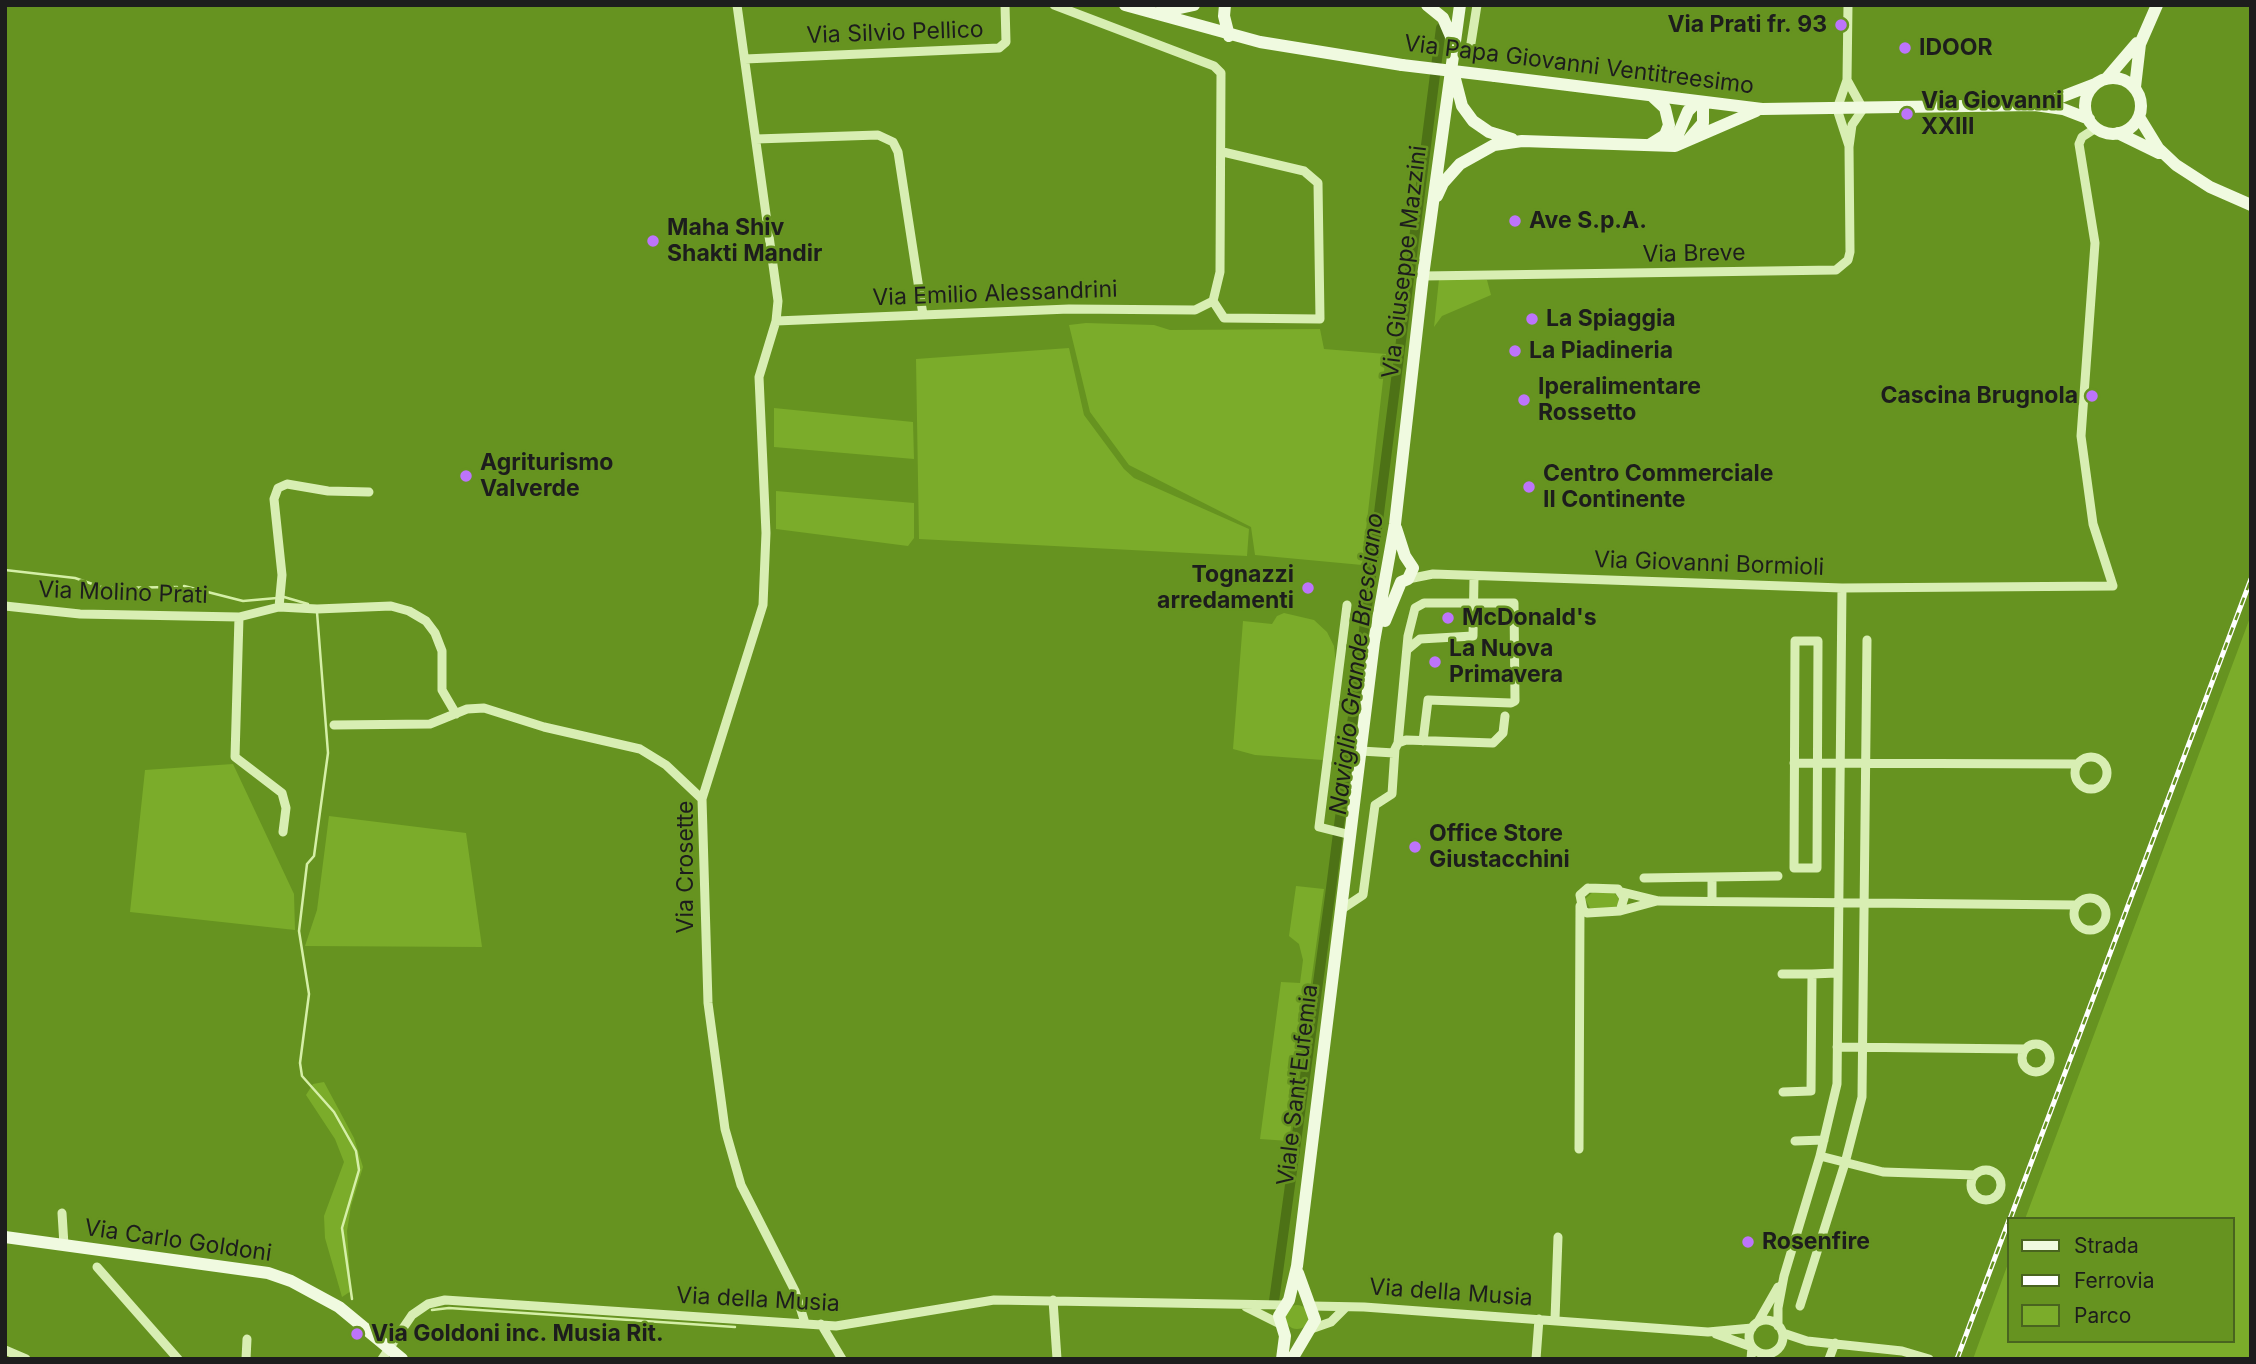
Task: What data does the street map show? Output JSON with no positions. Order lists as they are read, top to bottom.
{
  "streets": {
    "street": [
      "Via Silvio Pellico",
      "Via Papa Giovanni Ventitreesimo",
      "Via Breve",
      "Via Giuseppe Mazzini",
      "Via Emilio Alessandrini",
      "Via Giovanni Bormioli",
      "Via Molino Prati",
      "Via Crosette",
      "Viale Sant'Eufemia",
      "Via Carlo Goldoni",
      "Via della Musia"
    ]
  },
  "crossings": [
    ["Via Silvio Pellico", "Via Crosette"],
    ["Via Breve", "Via Giuseppe Mazzini"],
    ["Via Giuseppe Mazzini", "Viale Sant'Eufemia"],
    ["Via Emilio Alessandrini", "Via Crosette"],
    ["Via Giovanni Bormioli", "Via della Musia"],
    ["Via Crosette", "Via della Musia"],
    ["Viale Sant'Eufemia", "Via della Musia"],
    ["Via Carlo Goldoni", "Via della Musia"]
  ],
  "water": ["Naviglio Grande Bresciano"],
  "places": [
    "Via Prati fr. 93",
    "IDOOR",
    "Via Giovanni XXIII",
    "Ave S.p.A.",
    "Maha Shiv Shakti Mandir",
    "La Spiaggia",
    "La Piadineria",
    "Cascina Brugnola",
    "Iperalimentare Rossetto",
    "Agriturismo Valverde",
    "Centro Commerciale Il Continente",
    "Tognazzi arredamenti",
    "McDonald's",
    "La Nuova Primavera",
    "Office Store Giustacchini",
    "Rosenfire",
    "Via Goldoni inc. Musia Rit."
  ],
  "legend": ["Strada", "Ferrovia", "Parco"]
}
